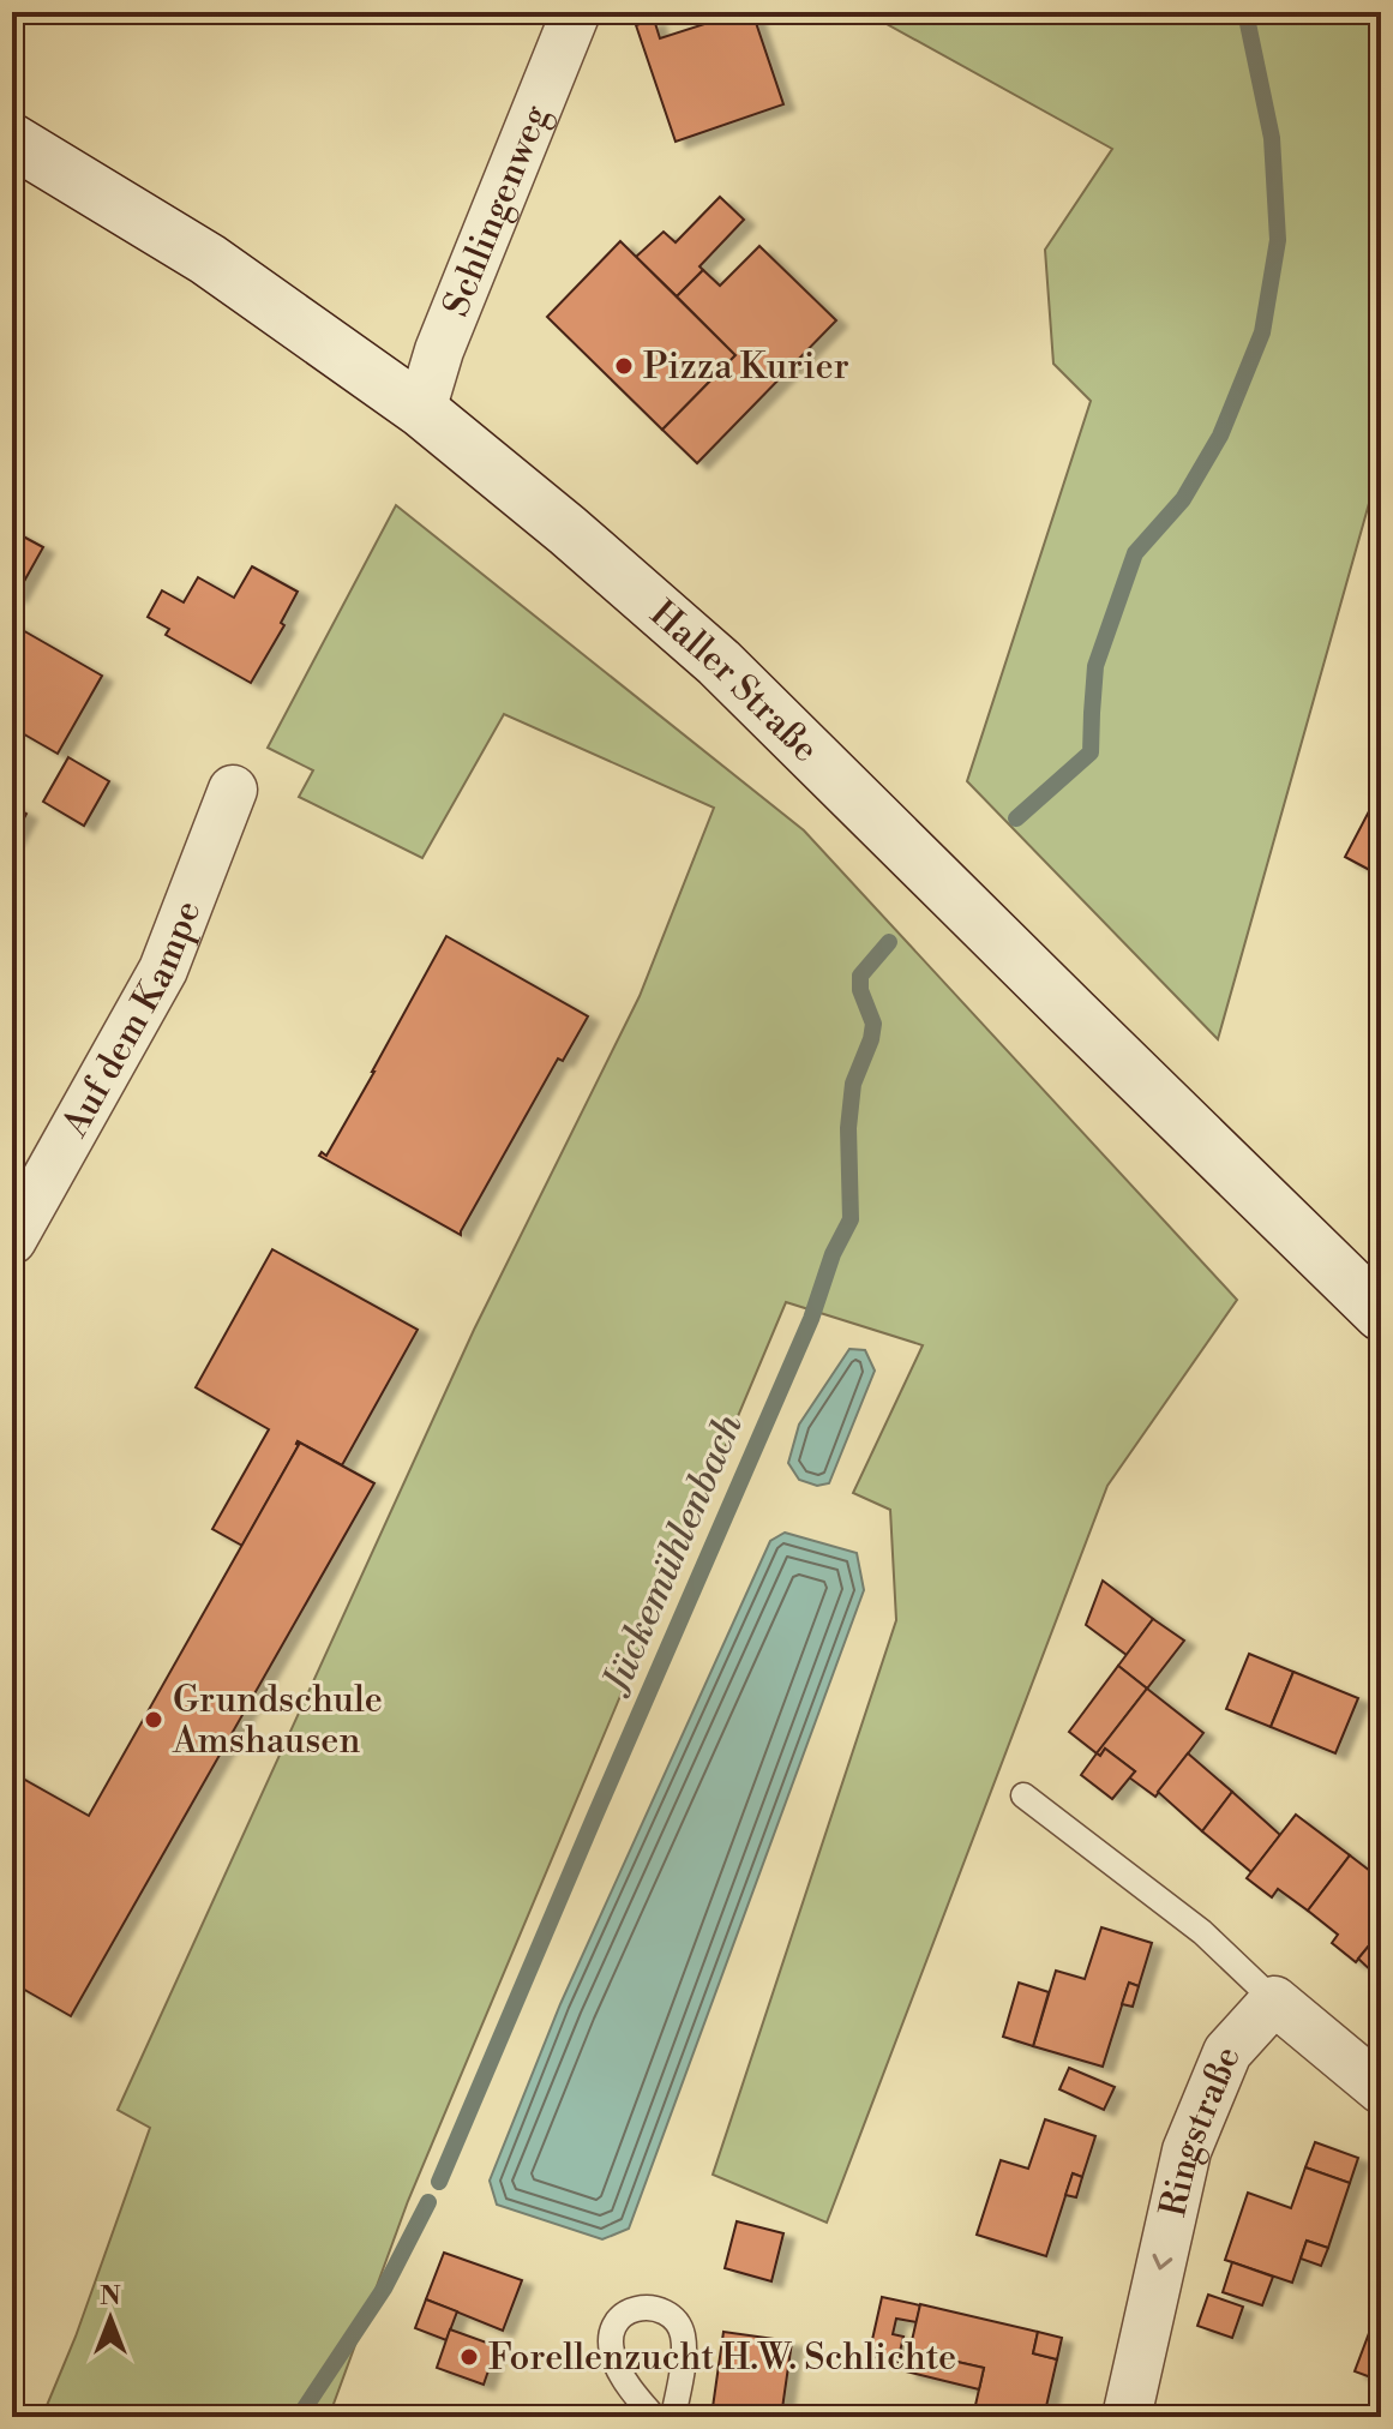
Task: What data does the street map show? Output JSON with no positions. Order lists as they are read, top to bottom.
{
  "streets": {
    "main road": ["Haller Straße"],
    "street": ["Schlingenweg", "Auf dem Kampe", "Ringstraße"]
  },
  "crossings": [
    ["Schlingenweg", "Haller Straße"]
  ],
  "one_way": ["Ringstraße"],
  "water": ["Jückemühlenbach"],
  "places": ["Pizza Kurier", "Grundschule Amshausen", "Forellenzucht H.W. Schlichte"],
  "north": "top"
}
